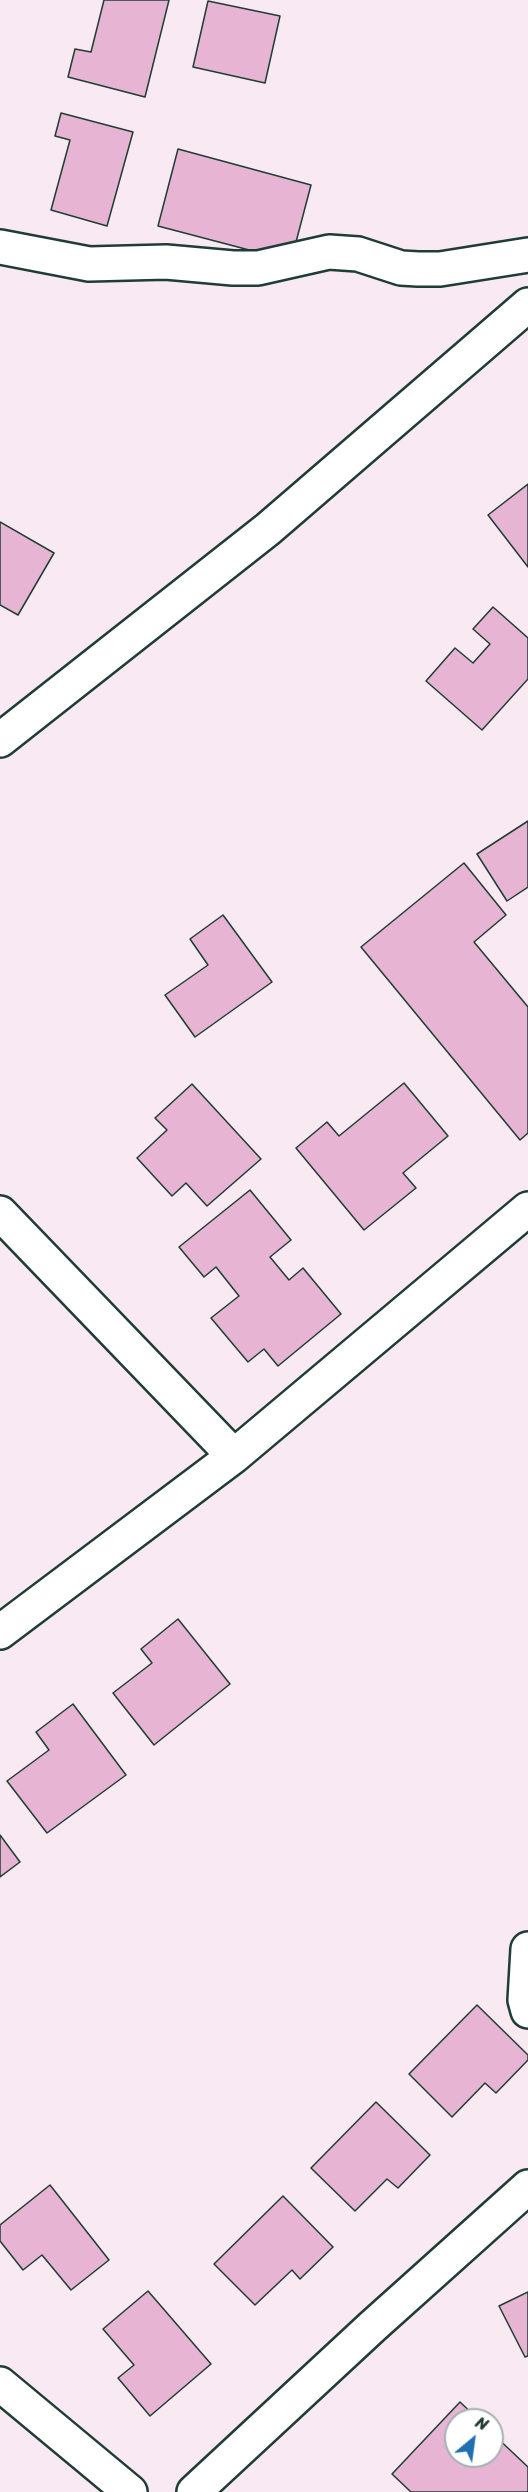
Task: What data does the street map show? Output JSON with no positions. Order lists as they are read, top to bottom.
{
  "north": "top right"
}
